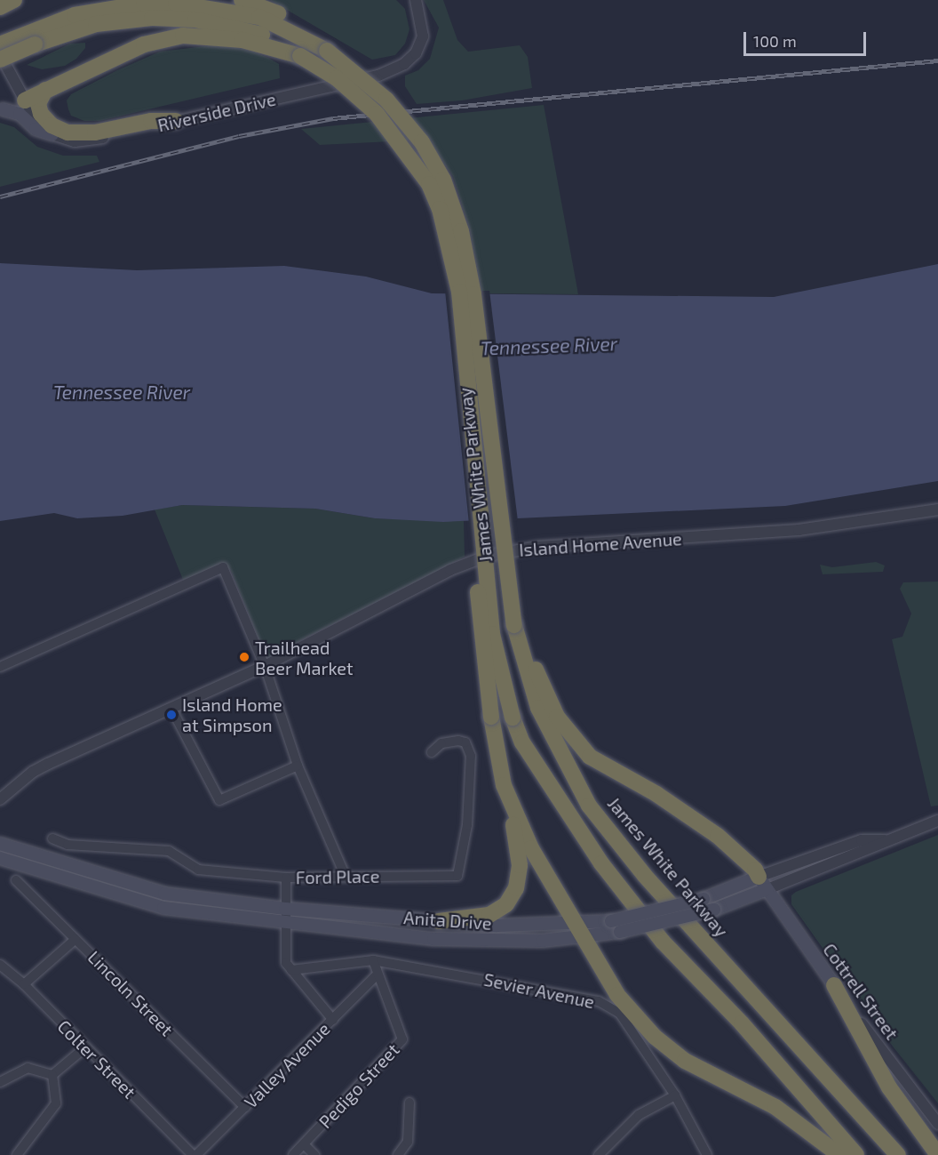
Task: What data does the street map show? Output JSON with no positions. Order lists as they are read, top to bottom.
{
  "streets": {
    "highway": ["James White Parkway"],
    "main road": ["Anita Drive", "Cottrell Street"],
    "street": [
      "Riverside Drive",
      "Island Home Avenue",
      "Ford Place",
      "Sevier Avenue",
      "Lincoln Street",
      "Colter Street",
      "Valley Avenue",
      "Pedigo Street"
    ]
  },
  "crossings": [
    ["Anita Drive", "Cottrell Street"],
    ["Lincoln Street", "Valley Avenue"],
    ["Colter Street", "Valley Avenue"],
    ["Valley Avenue", "Pedigo Street"]
  ],
  "water": ["Tennessee River"],
  "places": ["Trailhead Beer Market", "Island Home at Simpson"],
  "scale_bar": "100 m"
}
